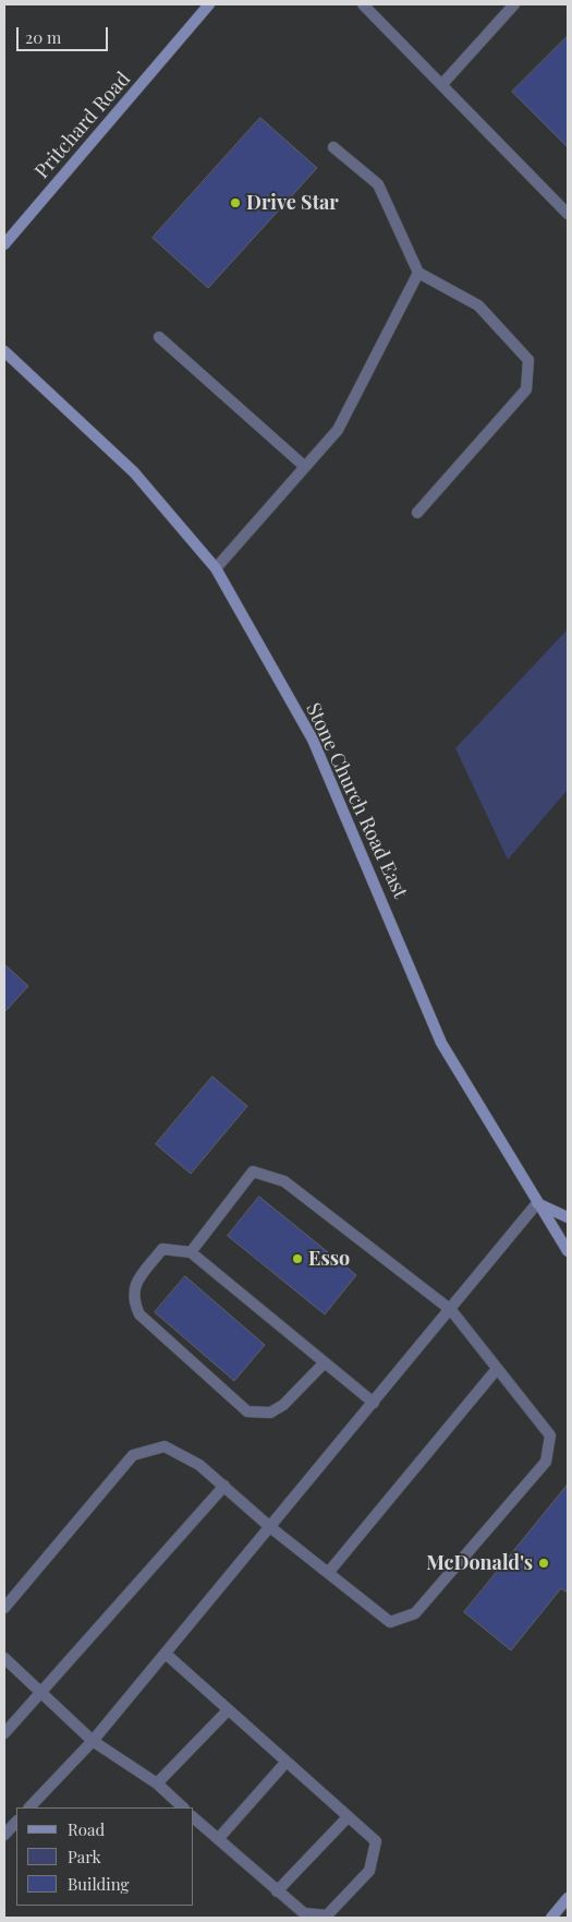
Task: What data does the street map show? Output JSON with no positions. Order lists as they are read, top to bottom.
{
  "streets": {
    "main road": ["Pritchard Road", "Stone Church Road East"]
  },
  "places": ["Drive Star", "Esso", "McDonald's"],
  "legend": ["Road", "Park", "Building"],
  "scale_bar": "20 m"
}
